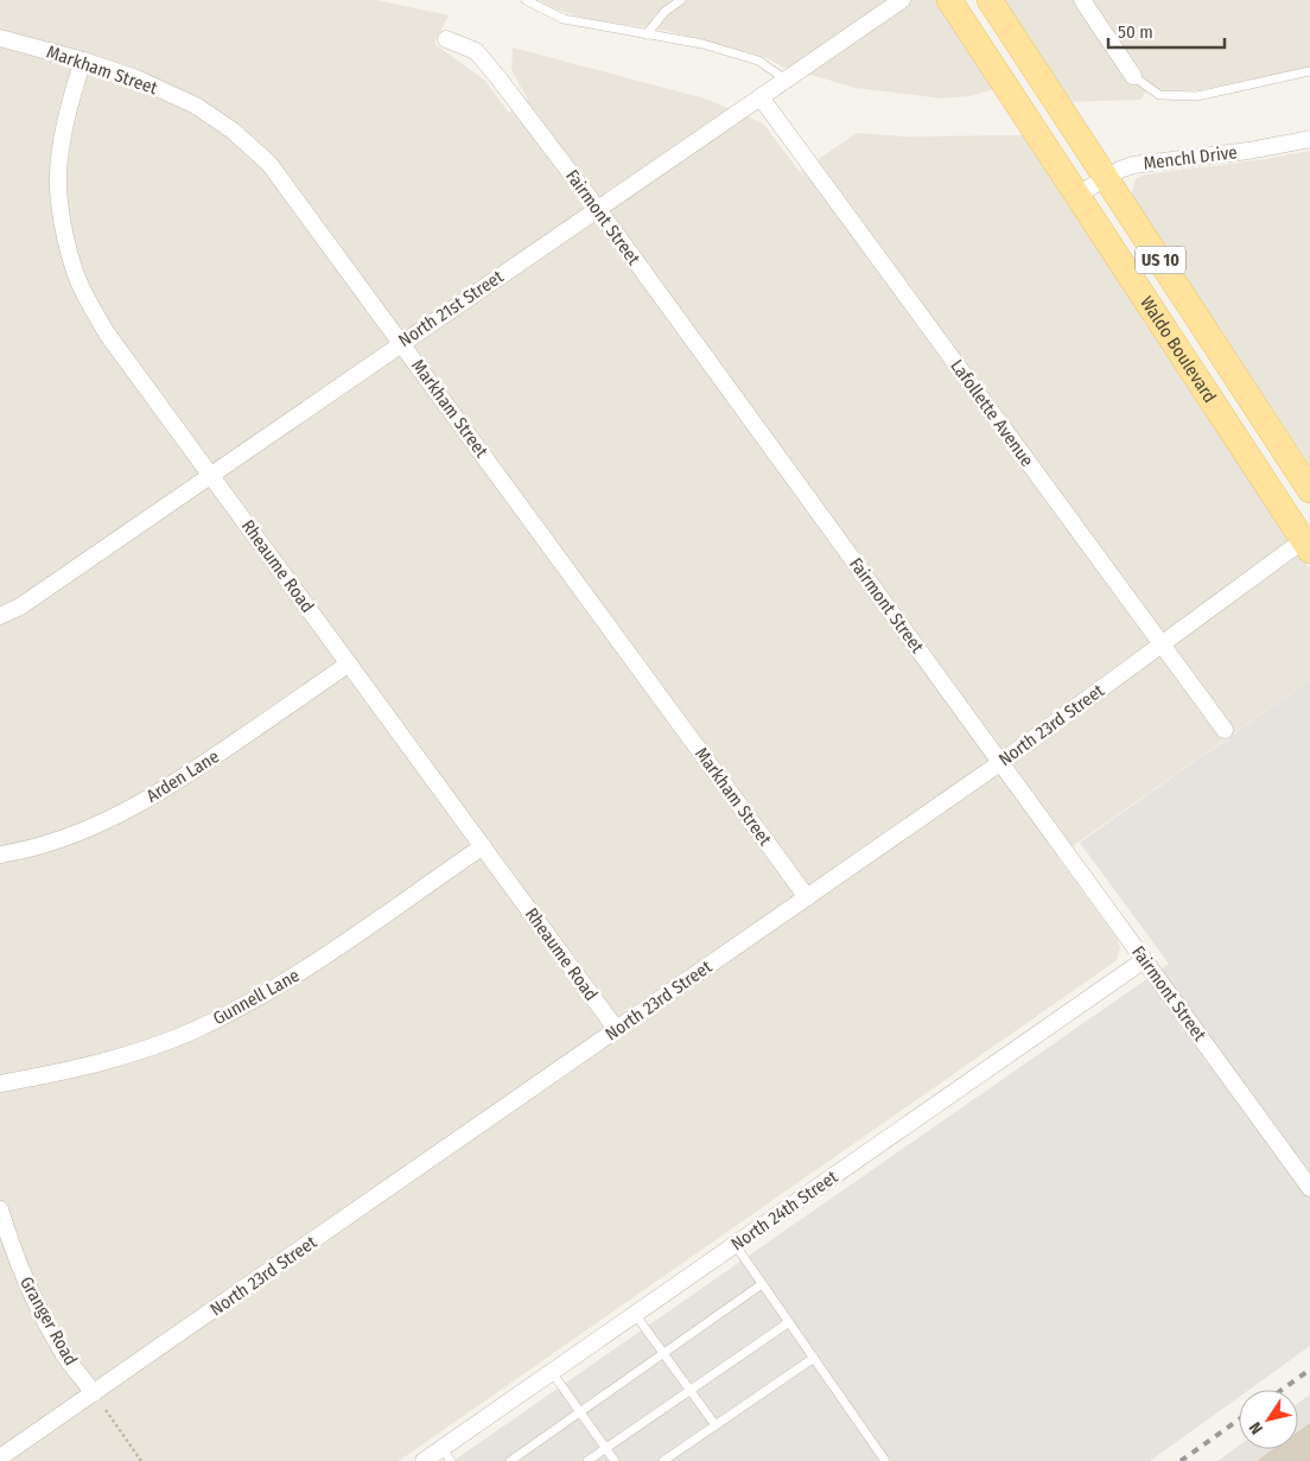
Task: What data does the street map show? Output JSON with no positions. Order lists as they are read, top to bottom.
{
  "streets": {
    "main road": ["US 10", "Waldo Boulevard"],
    "street": [
      "Markham Street",
      "Menchl Drive",
      "Fairmont Street",
      "North 21st Street",
      "Lafollette Avenue",
      "Rheaume Road",
      "North 23rd Street",
      "Arden Lane",
      "Gunnell Lane",
      "North 24th Street",
      "Granger Road"
    ]
  },
  "crossings": [
    ["Markham Street", "North 21st Street"],
    ["Markham Street", "Rheaume Road"],
    ["Markham Street", "North 23rd Street"],
    ["Menchl Drive", "Waldo Boulevard"],
    ["Fairmont Street", "North 21st Street"],
    ["Fairmont Street", "North 23rd Street"],
    ["Fairmont Street", "North 24th Street"],
    ["North 21st Street", "Lafollette Avenue"],
    ["North 21st Street", "Rheaume Road"],
    ["Waldo Boulevard", "North 23rd Street"],
    ["Lafollette Avenue", "North 23rd Street"],
    ["Rheaume Road", "North 23rd Street"],
    ["Rheaume Road", "Arden Lane"],
    ["Rheaume Road", "Gunnell Lane"],
    ["North 23rd Street", "Granger Road"]
  ],
  "scale_bar": "50 m",
  "north": "bottom left"
}
